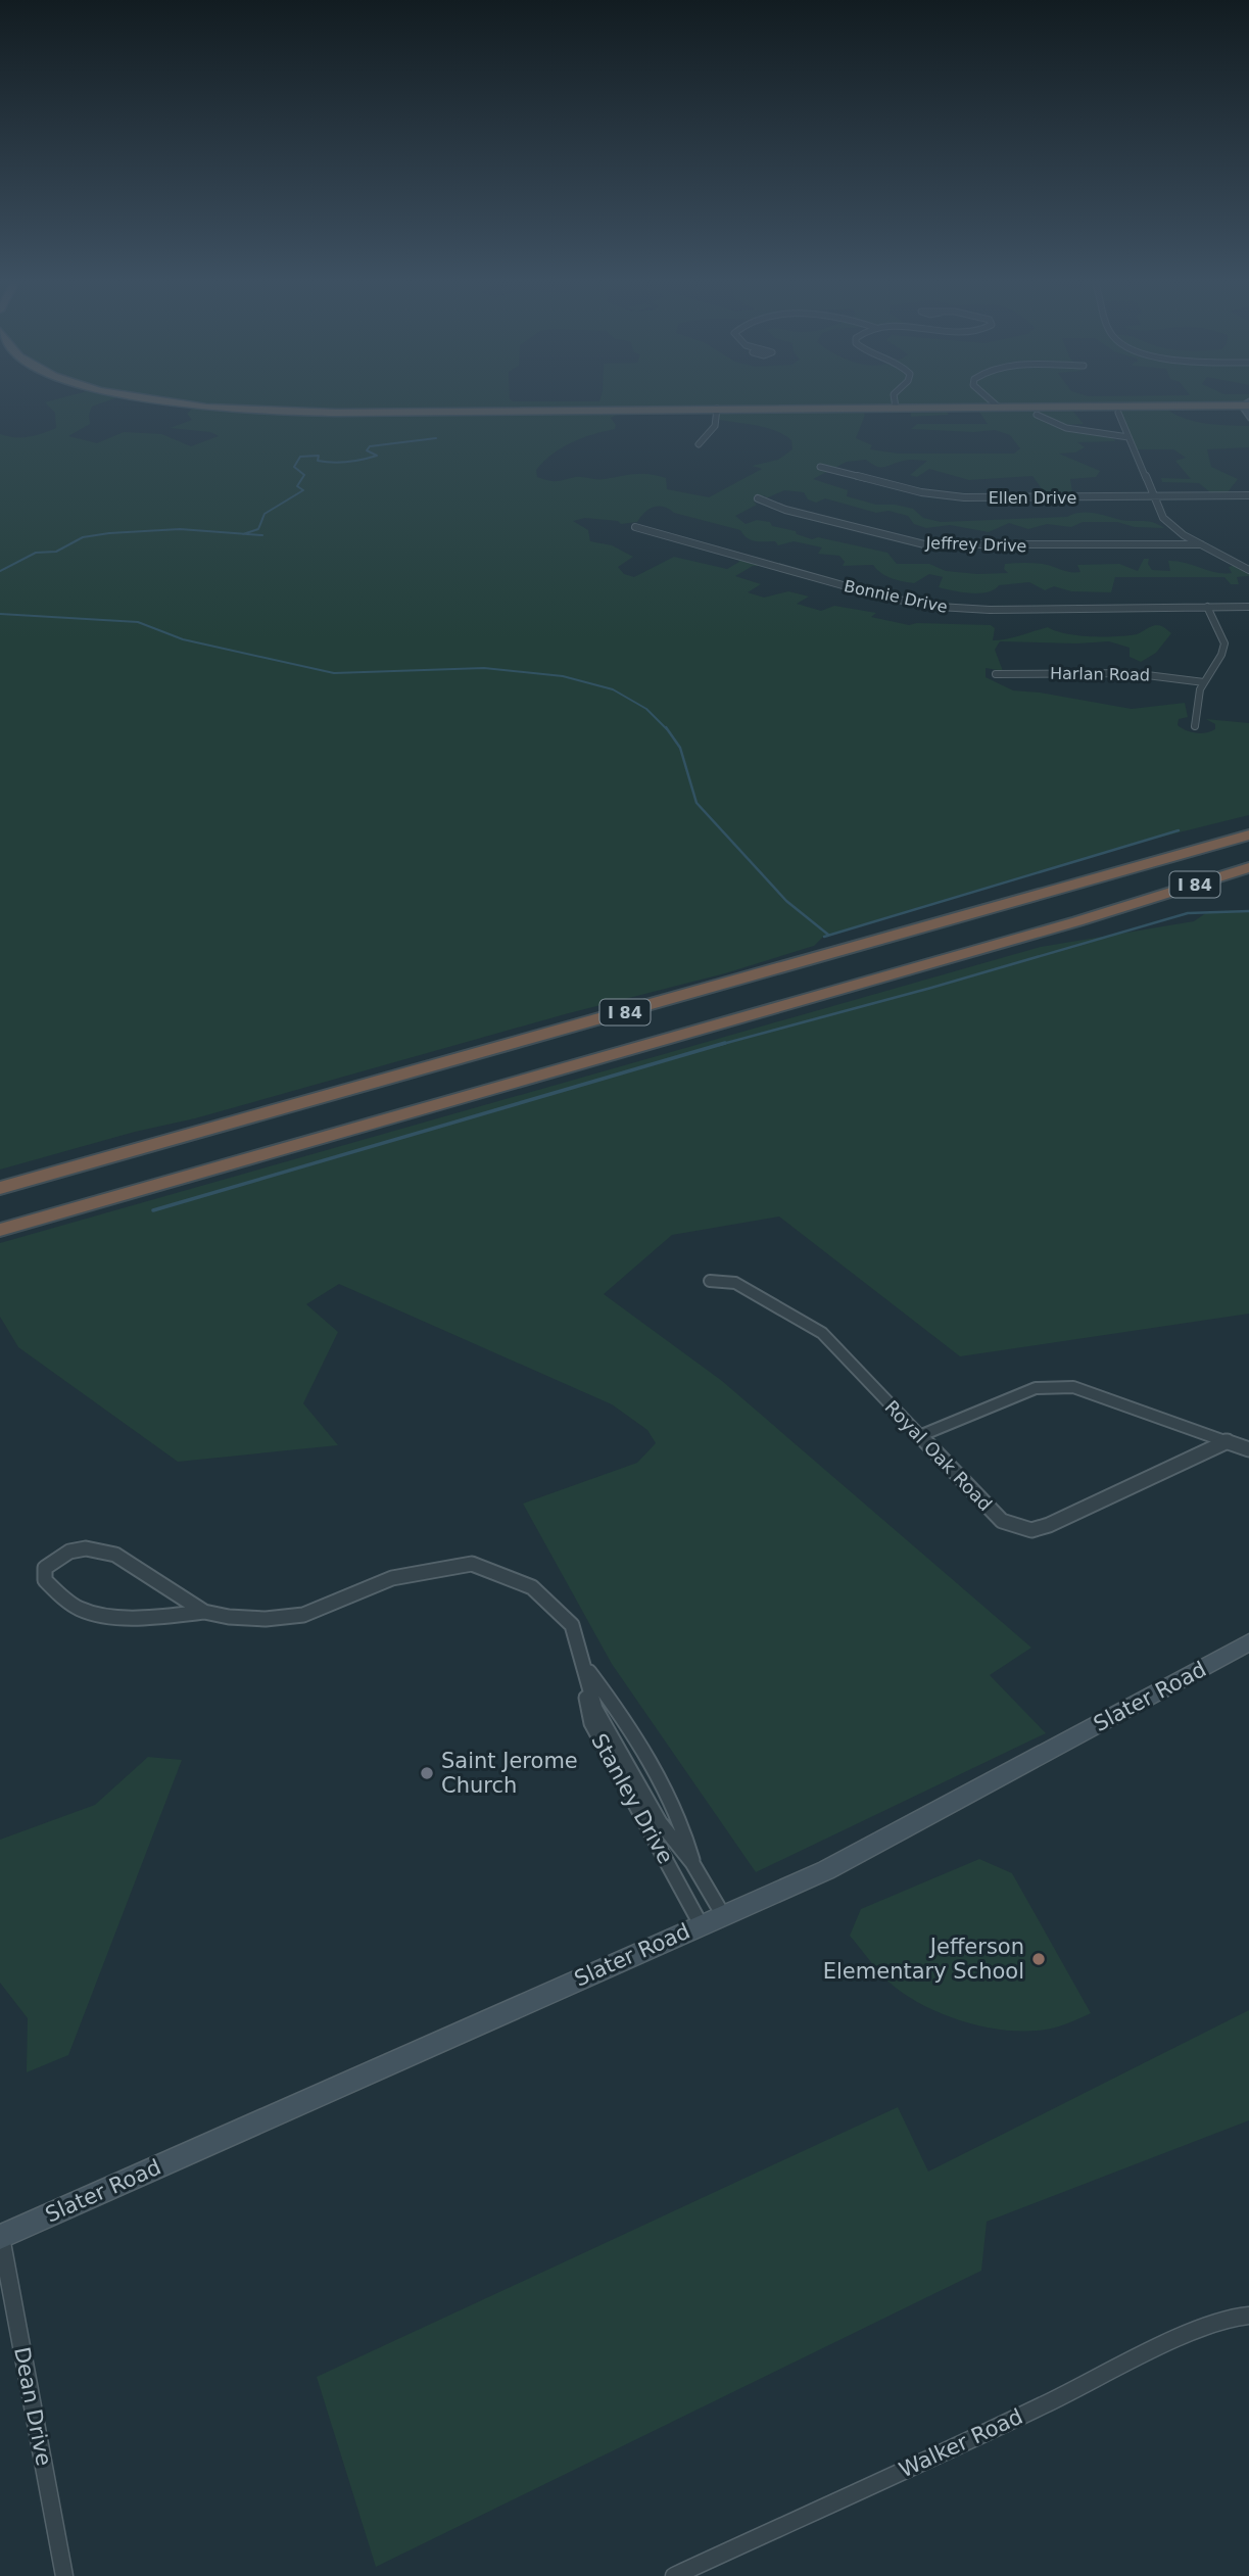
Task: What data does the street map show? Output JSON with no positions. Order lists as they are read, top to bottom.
{
  "streets": {
    "highway": ["I 84"],
    "main road": ["Slater Road"],
    "street": [
      "Ellen Drive",
      "Jeffrey Drive",
      "Bonnie Drive",
      "Harlan Road",
      "Royal Oak Road",
      "Stanley Drive",
      "Dean Drive",
      "Walker Road"
    ]
  },
  "crossings": [
    ["Slater Road", "Stanley Drive"],
    ["Slater Road", "Dean Drive"]
  ],
  "places": ["Saint Jerome Church", "Jefferson Elementary School"]
}
